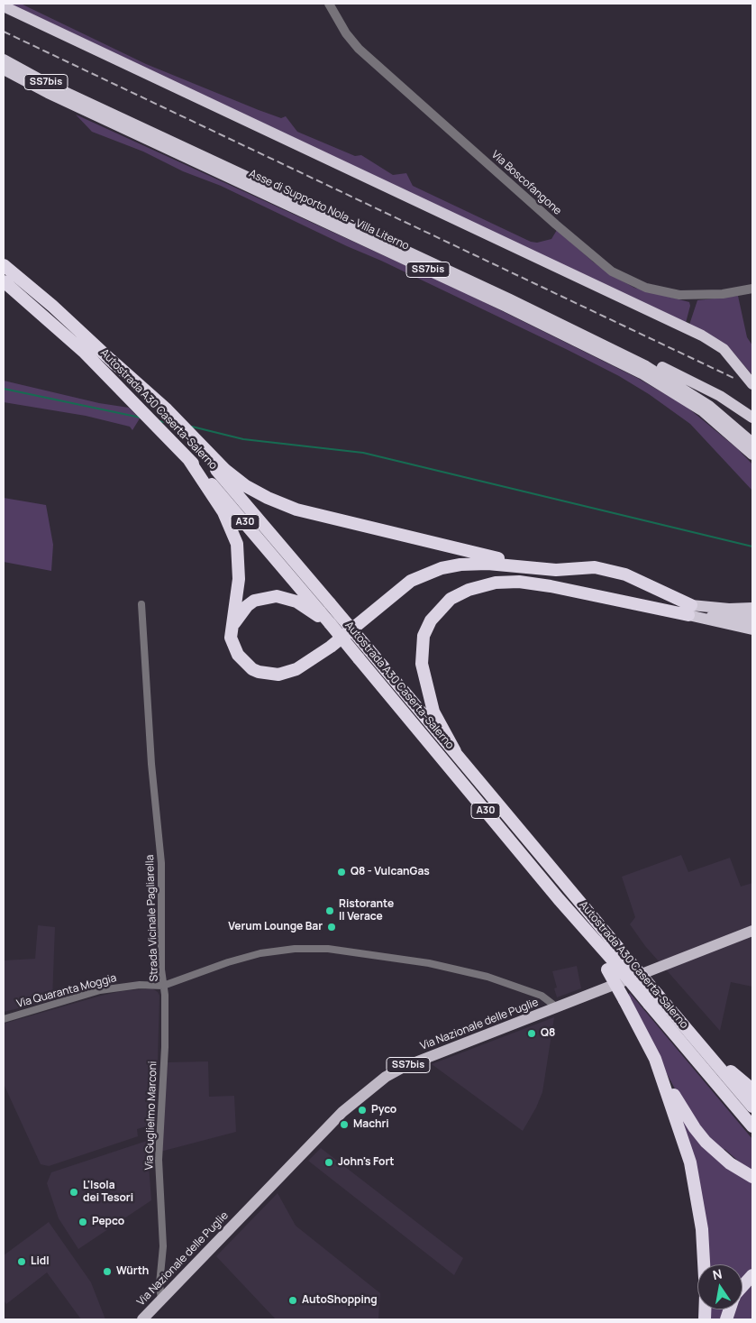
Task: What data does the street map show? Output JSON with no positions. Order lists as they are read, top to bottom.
{
  "streets": {
    "highway": [
      "SS7bis",
      "Asse di Supporto Nola - Villa Literno",
      "Autostrada A30 Caserta-Salerno",
      "A30"
    ],
    "main road": ["Via Nazionale delle Puglie"],
    "street": [
      "Via Boscofangone",
      "Strada Vicinale Pagliarella",
      "Via Quaranta Moggia",
      "Via Guglielmo Marconi"
    ]
  },
  "crossings": [
    ["Strada Vicinale Pagliarella", "Via Quaranta Moggia"],
    ["Strada Vicinale Pagliarella", "Via Nazionale delle Puglie"],
    ["Strada Vicinale Pagliarella", "Via Guglielmo Marconi"],
    ["Via Quaranta Moggia", "Via Guglielmo Marconi"],
    ["Via Nazionale delle Puglie", "Via Guglielmo Marconi"]
  ],
  "places": [
    "Q8 - VulcanGas",
    "Ristorante Il Verace",
    "Verum Lounge Bar",
    "Q8",
    "Pyco",
    "Machri",
    "John's Fort",
    "L'Isola dei Tesori",
    "Pepco",
    "Lidl",
    "Würth",
    "AutoShopping"
  ],
  "north": "top"
}
